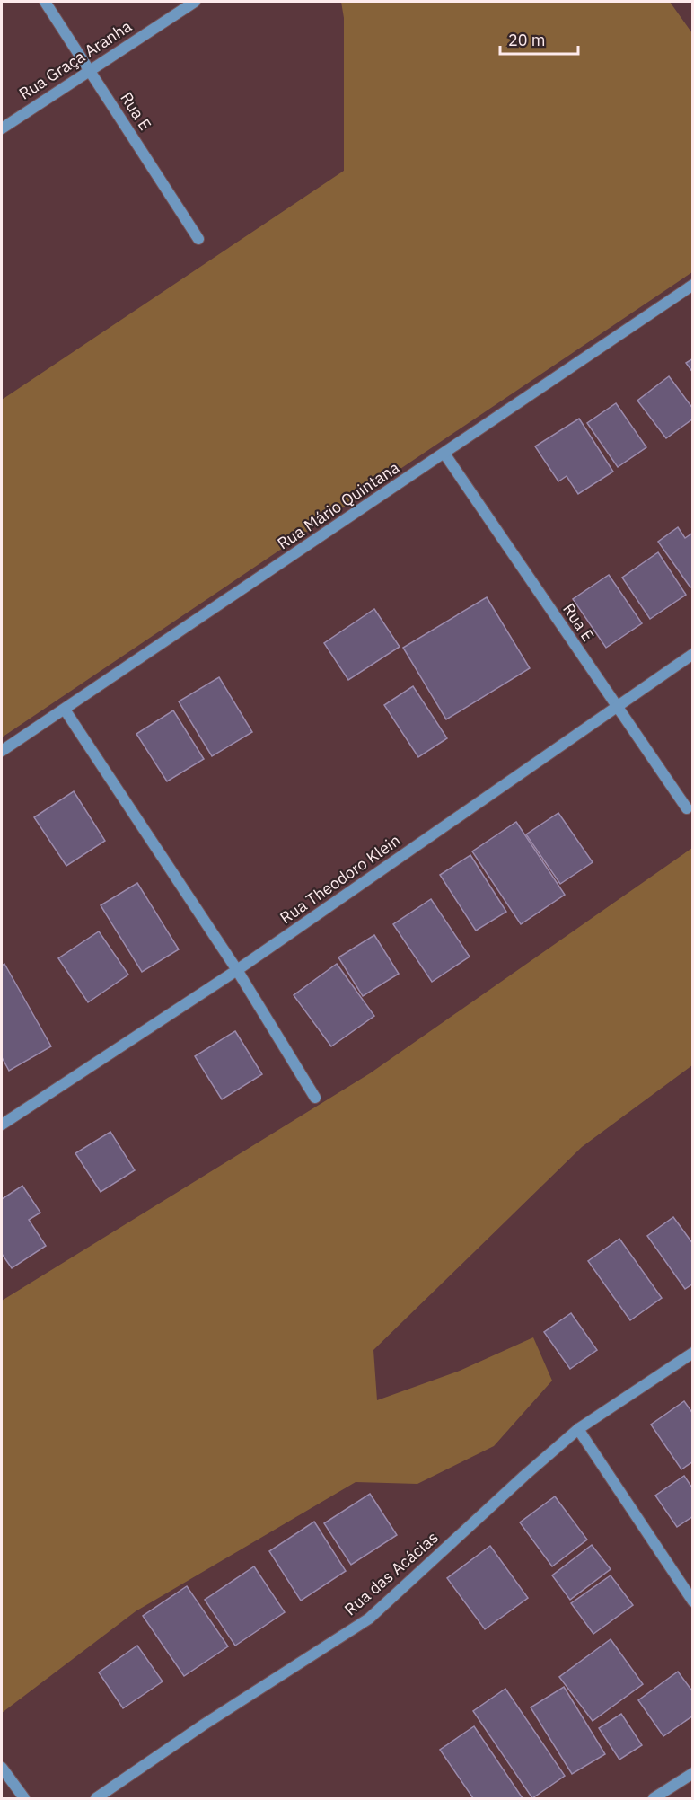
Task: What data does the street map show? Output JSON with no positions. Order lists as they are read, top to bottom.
{
  "streets": {
    "street": [
      "Rua Graça Aranha",
      "Rua E",
      "Rua Mário Quintana",
      "Rua Theodoro Klein",
      "Rua das Acácias"
    ]
  },
  "crossings": [
    ["Rua Graça Aranha", "Rua E"],
    ["Rua E", "Rua Mário Quintana"],
    ["Rua E", "Rua Theodoro Klein"]
  ],
  "scale_bar": "20 m"
}
